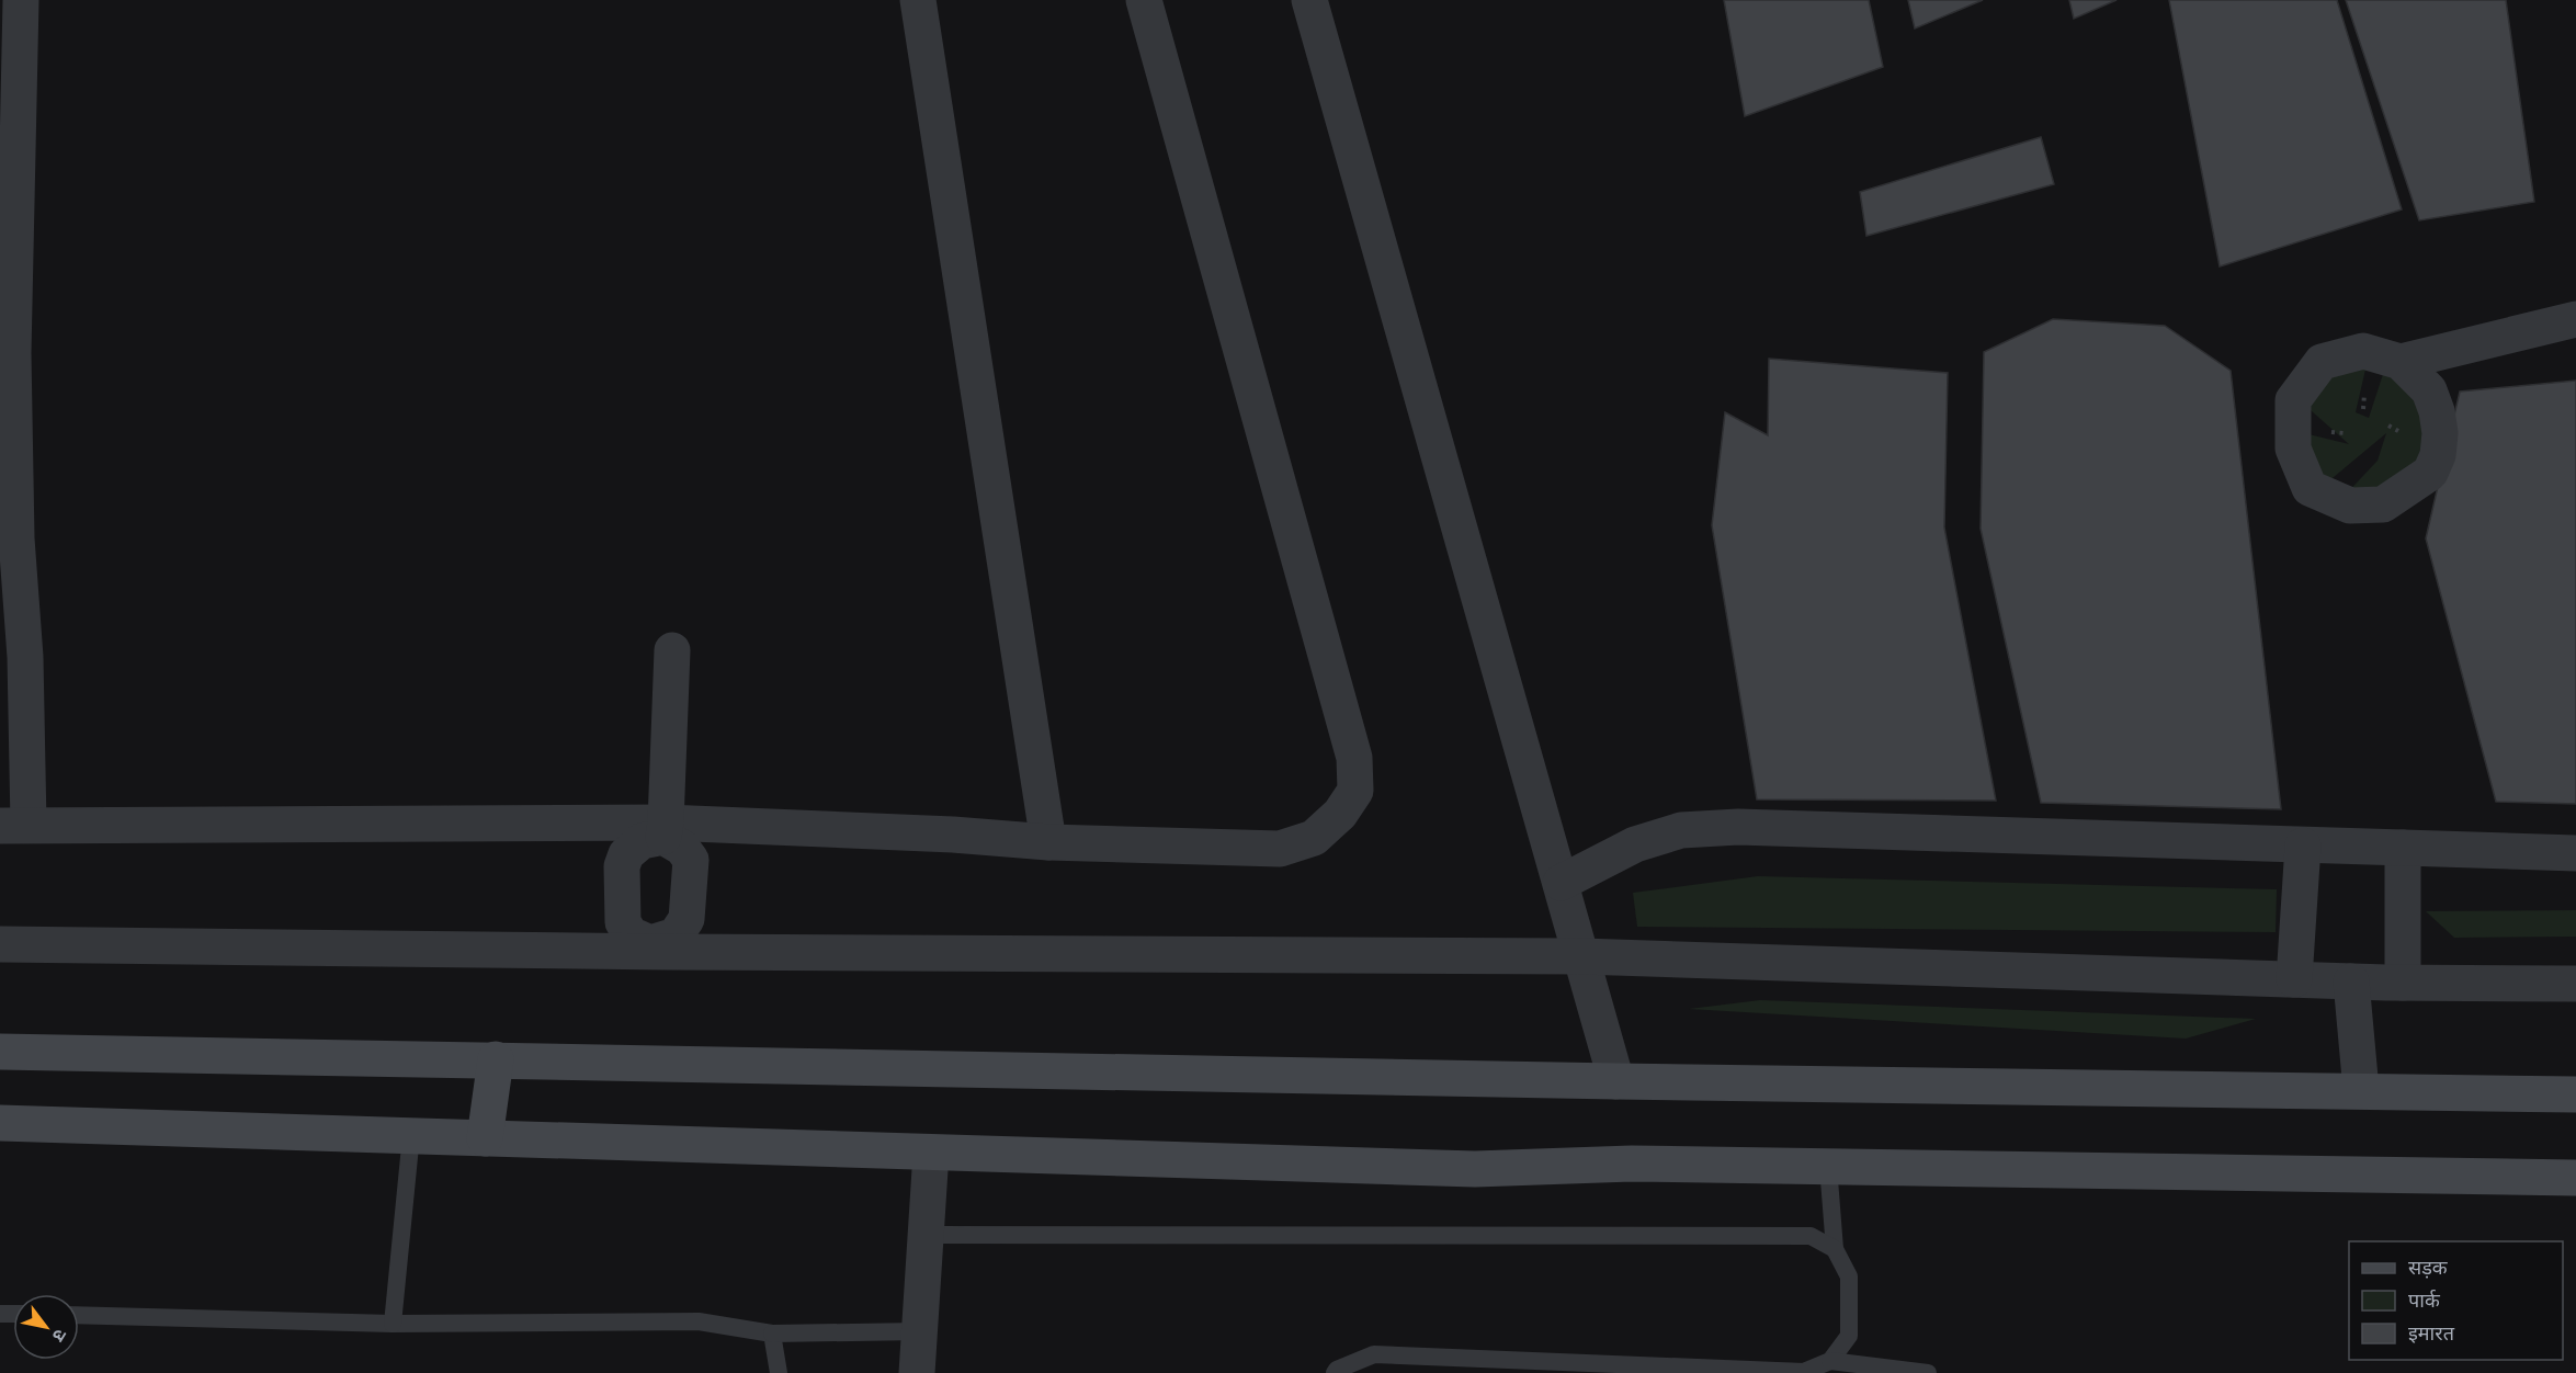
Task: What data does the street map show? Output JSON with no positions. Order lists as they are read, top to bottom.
{
  "legend": ["सड़क", "पार्क", "इमारत"],
  "north": "bottom right"
}
